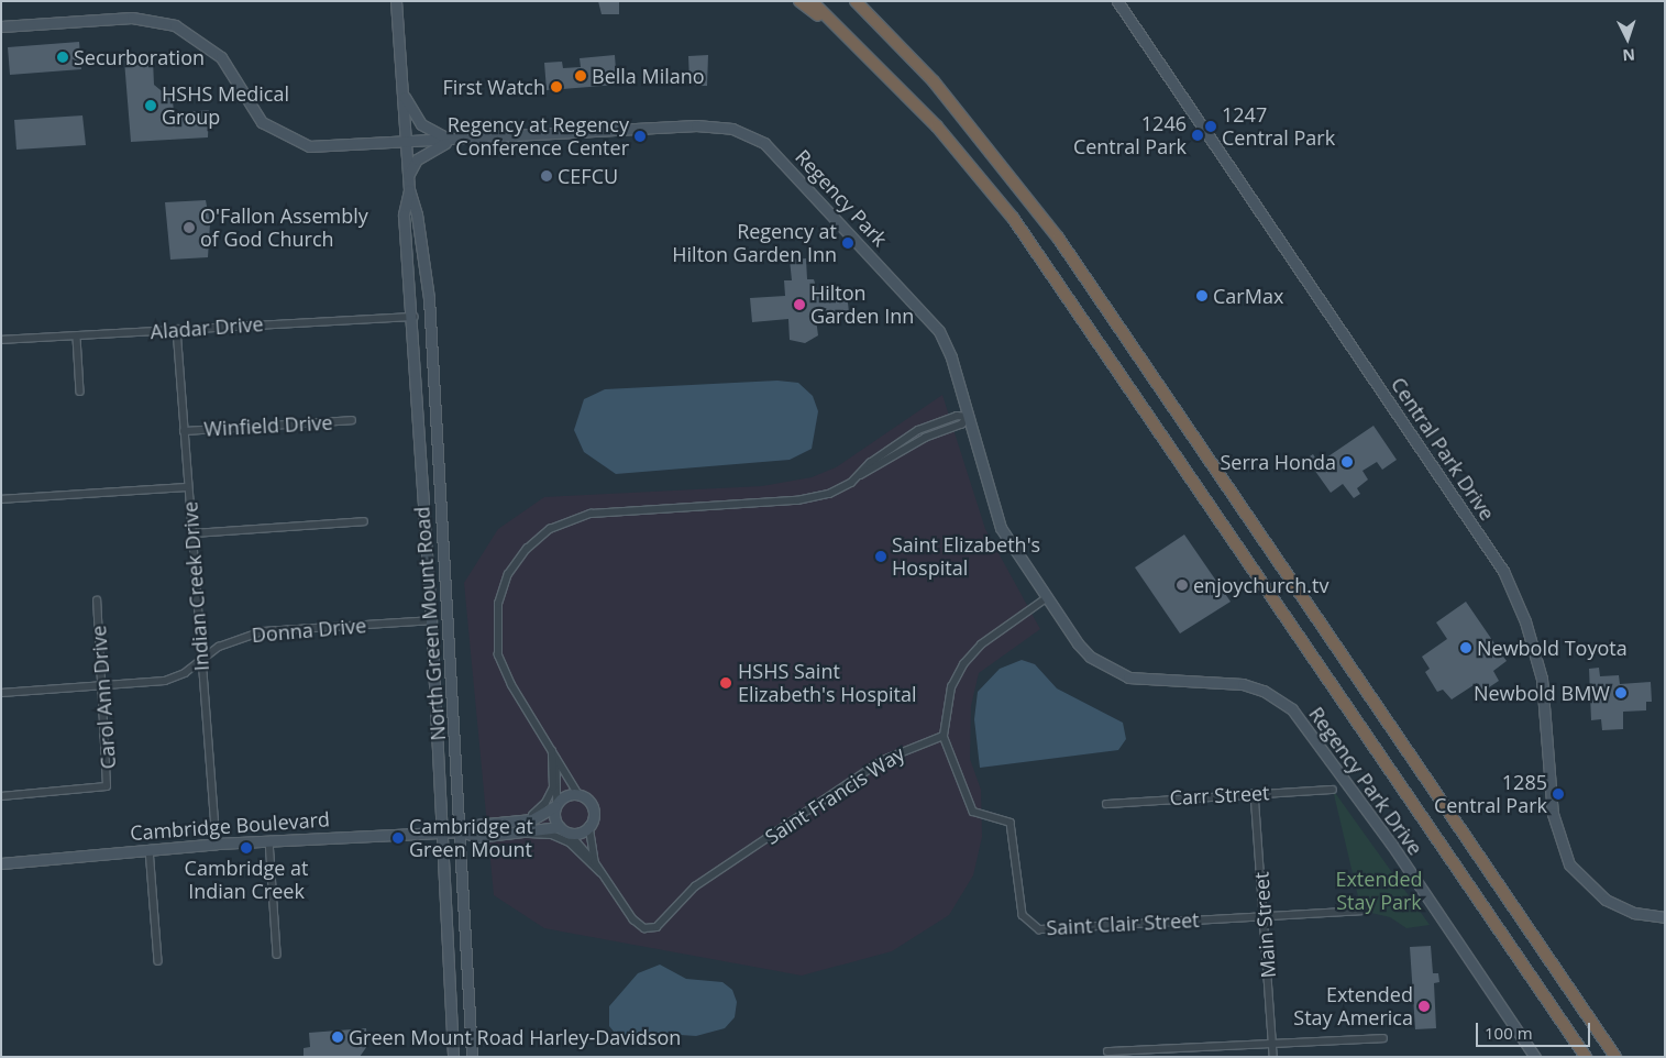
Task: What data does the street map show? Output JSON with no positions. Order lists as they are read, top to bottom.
{
  "streets": {
    "street": [
      "Regency Park",
      "Aladar Drive",
      "Winfield Drive",
      "Central Park Drive",
      "Indian Creek Drive",
      "North Green Mount Road",
      "Donna Drive",
      "Carol Ann Drive",
      "Regency Park Drive",
      "Saint Francis Way",
      "Carr Street",
      "Cambridge Boulevard",
      "Saint Clair Street",
      "Main Street"
    ]
  },
  "crossings": [
    ["Regency Park", "North Green Mount Road"],
    ["Regency Park", "Regency Park Drive"],
    ["Aladar Drive", "Indian Creek Drive"],
    ["Aladar Drive", "North Green Mount Road"],
    ["Winfield Drive", "Indian Creek Drive"],
    ["Indian Creek Drive", "Donna Drive"],
    ["Indian Creek Drive", "Cambridge Boulevard"],
    ["North Green Mount Road", "Donna Drive"],
    ["North Green Mount Road", "Cambridge Boulevard"],
    ["Donna Drive", "Carol Ann Drive"],
    ["Saint Francis Way", "Saint Clair Street"],
    ["Carr Street", "Main Street"],
    ["Saint Clair Street", "Main Street"]
  ],
  "parks": ["Extended Stay Park"],
  "places": [
    "Securboration",
    "Bella Milano",
    "First Watch",
    "HSHS Medical Group",
    "1247 Central Park",
    "1246 Central Park",
    "Regency at Regency Conference Center",
    "CEFCU",
    "O'Fallon Assembly of God Church",
    "Regency at Hilton Garden Inn",
    "CarMax",
    "Hilton Garden Inn",
    "Serra Honda",
    "Saint Elizabeth's Hospital",
    "enjoychurch.tv",
    "Newbold Toyota",
    "HSHS Saint Elizabeth's Hospital",
    "Newbold BMW",
    "1285 Central Park",
    "Cambridge at Green Mount",
    "Cambridge at Indian Creek",
    "Extended Stay America",
    "Green Mount Road Harley-Davidson"
  ],
  "scale_bar": "100 m",
  "north": "bottom"
}
